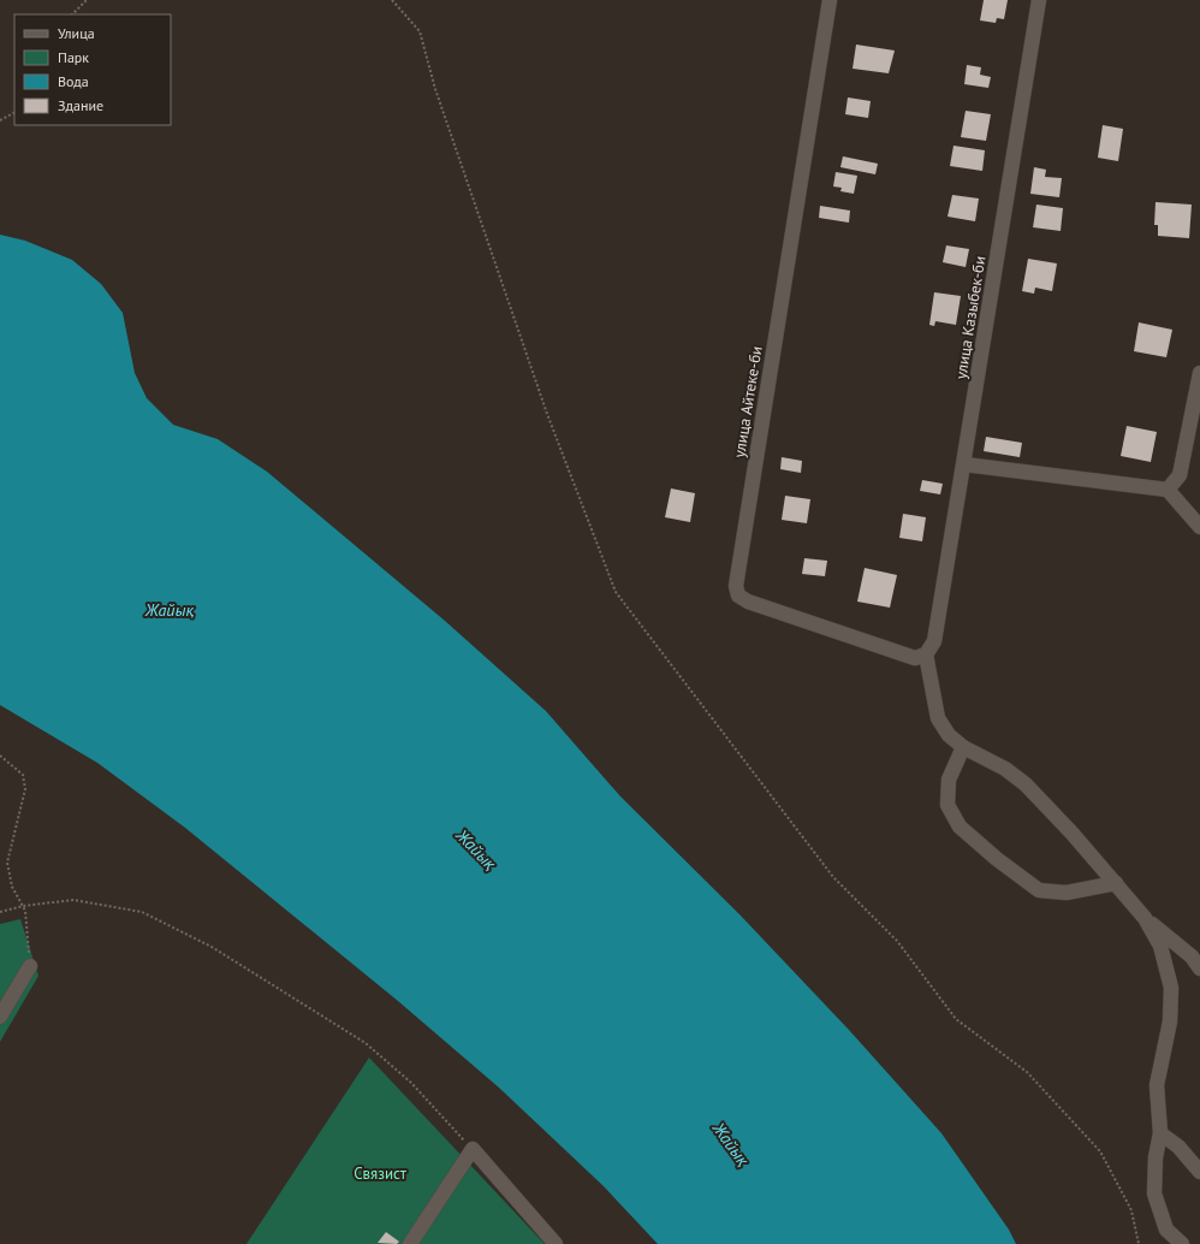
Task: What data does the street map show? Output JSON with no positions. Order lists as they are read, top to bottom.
{
  "streets": {
    "street": ["улица Казыбек-би", "улица Айтеке-би"]
  },
  "crossings": [
    ["улица Казыбек-би", "улица Айтеке-би"]
  ],
  "water": ["Жайық"],
  "parks": ["Связист"],
  "legend": [
    "Улица",
    "Парк",
    "Вода",
    "Здание"
  ]
}
